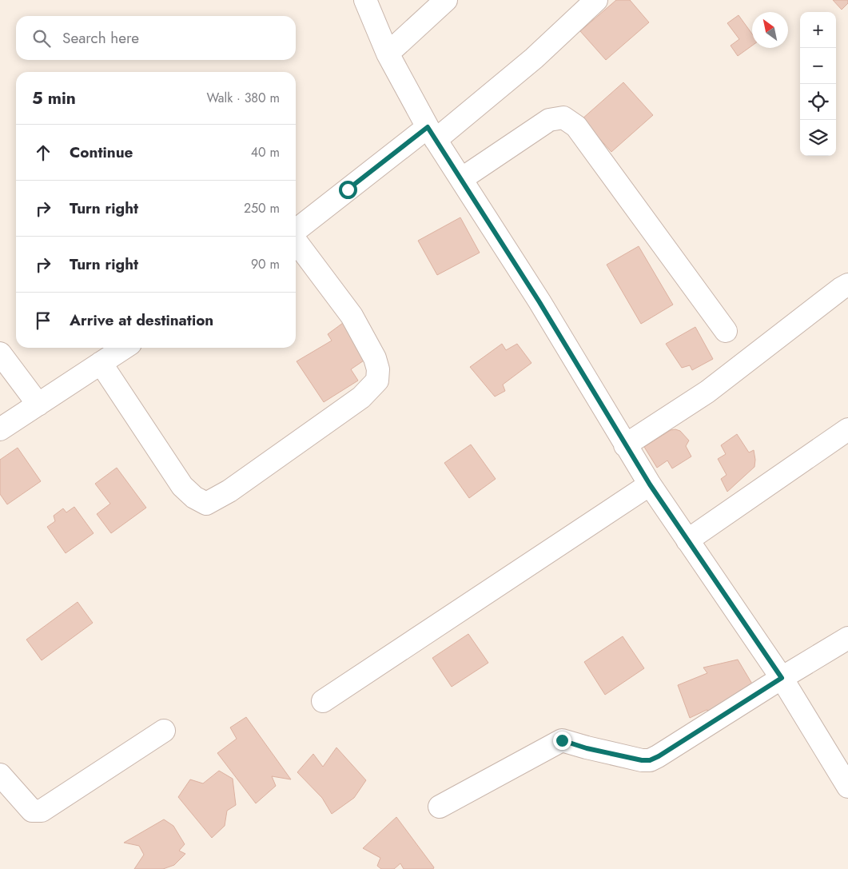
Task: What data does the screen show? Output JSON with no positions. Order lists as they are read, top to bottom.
{
  "north": "top left",
  "page": {
    "map_buttons": ["+", "−"],
    "search": "Search here",
    "heading": ["5 min", "Walk · 380 m"],
    "list": [
      ["Continue", "40 m"],
      ["Turn right", "250 m"],
      ["Turn right", "90 m"],
      "Arrive at destination"
    ]
  }
}
